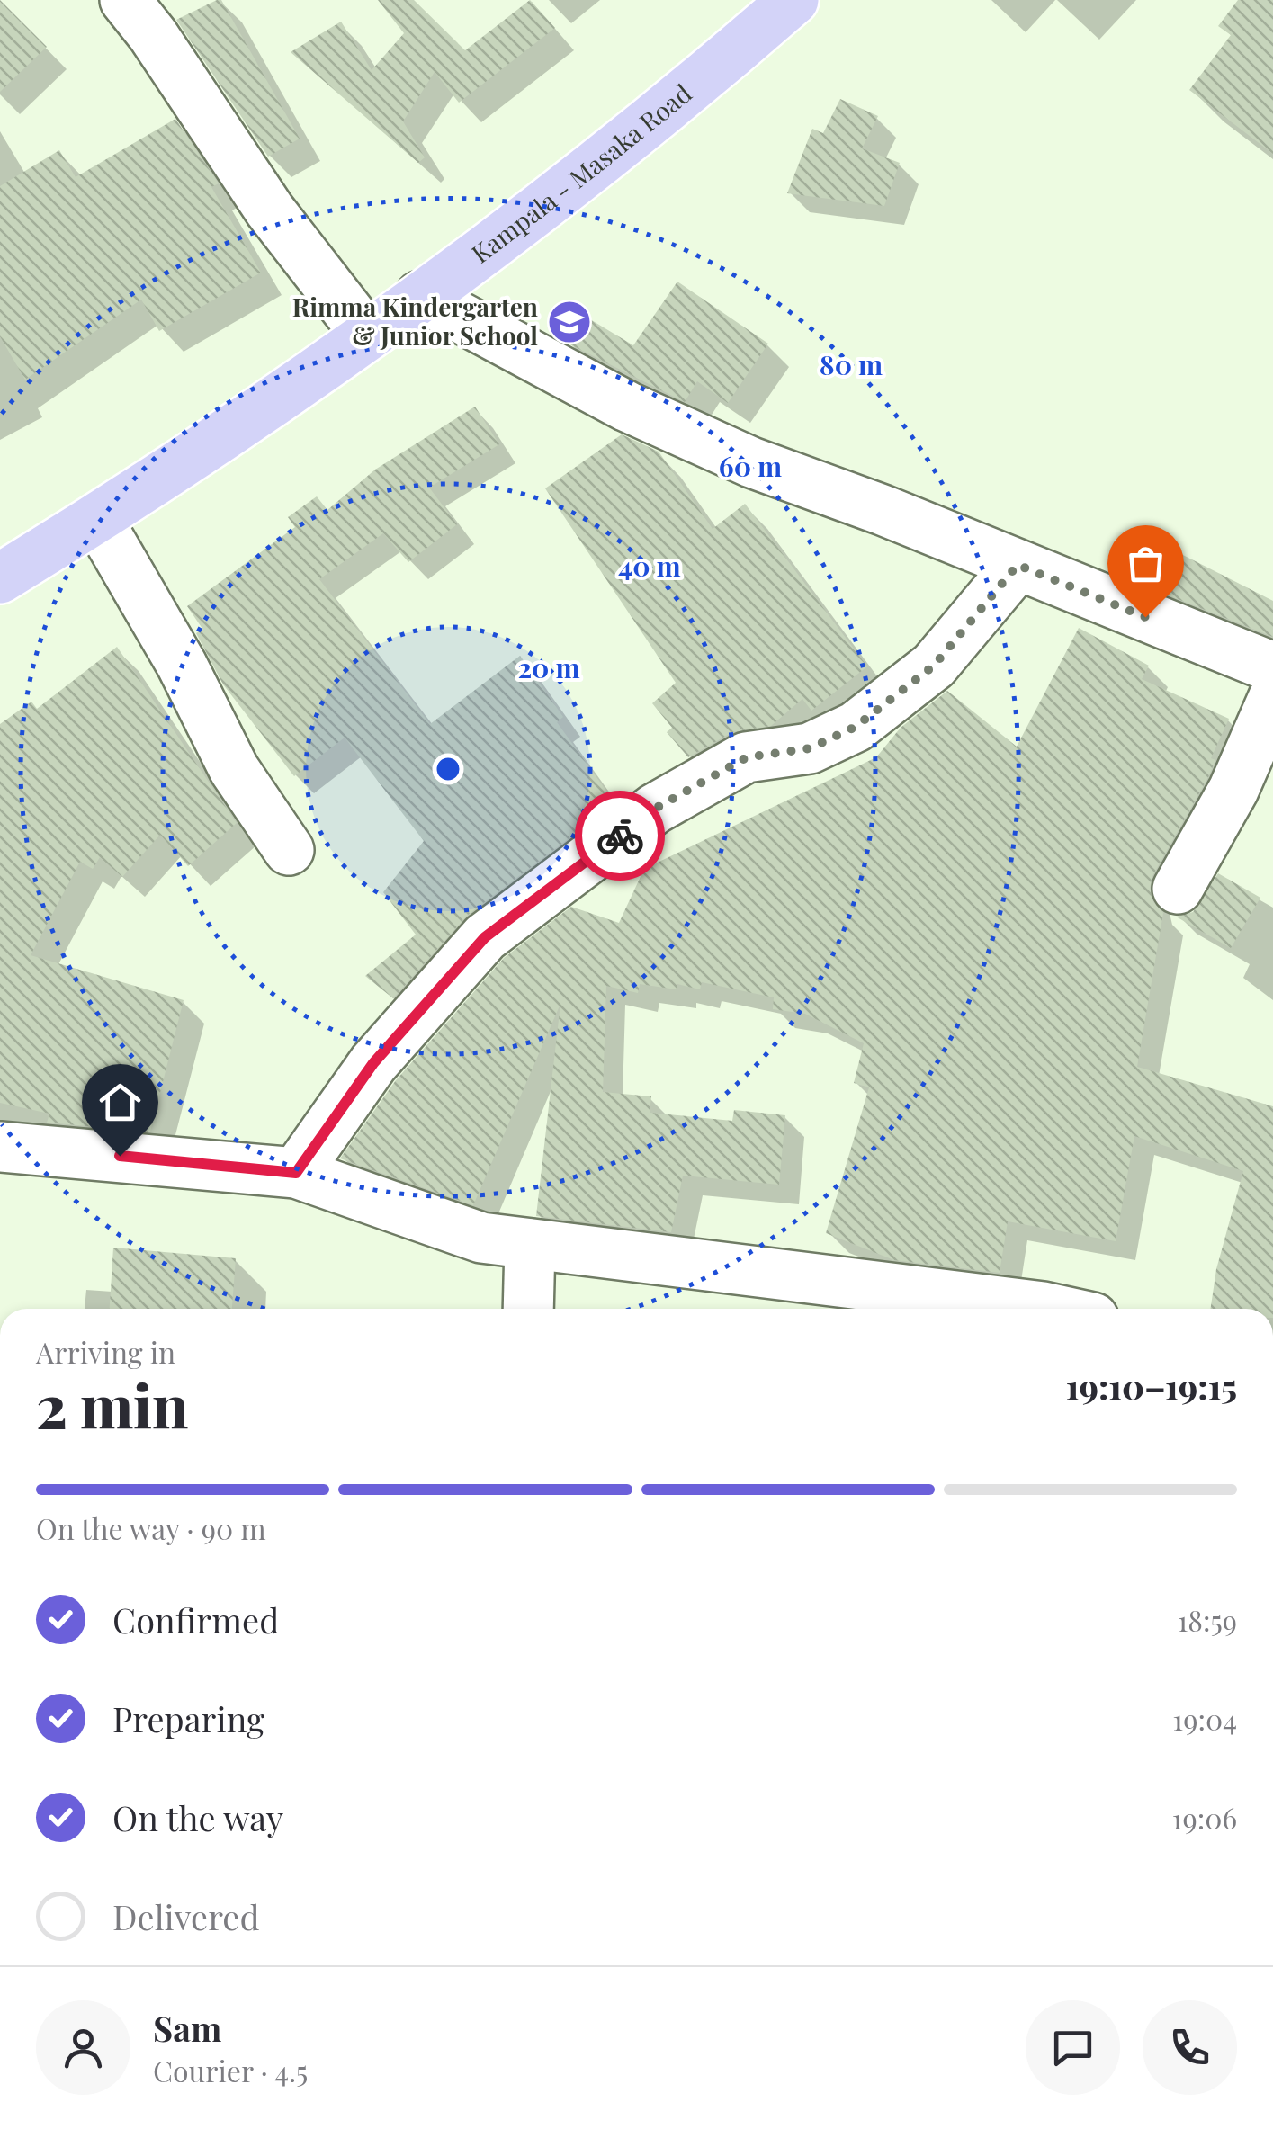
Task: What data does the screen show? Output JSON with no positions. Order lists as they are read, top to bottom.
{
  "streets": {
    "main road": ["Kampala - Masaka Road"]
  },
  "places": {
    "school or university": ["Rimma Kindergarten & Junior School"]
  },
  "page": {
    "heading": ["2 min", "Arriving in", "19:10–19:15"],
    "panel": ["Sam", "Courier · 4.5"],
    "bar": "On the way · 90 m",
    "list": [
      ["Confirmed", "18:59"],
      ["Preparing", "19:04"],
      ["On the way", "19:06"],
      "Delivered"
    ]
  },
  "rings": [
    "80 m",
    "60 m",
    "40 m",
    "20 m"
  ]
}
